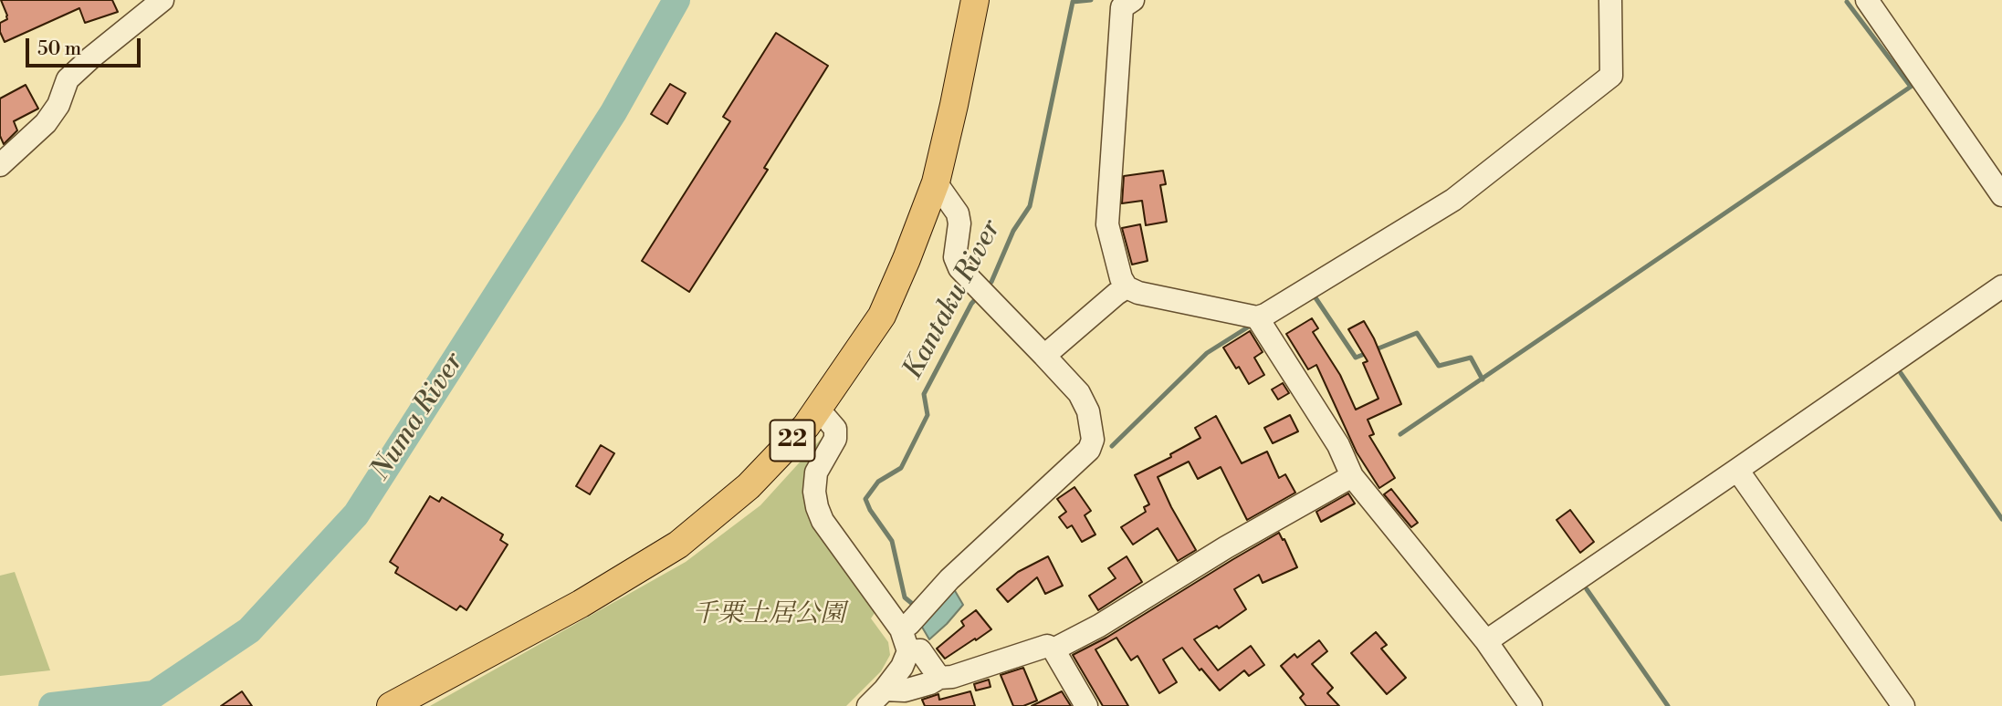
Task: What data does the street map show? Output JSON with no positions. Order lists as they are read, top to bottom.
{
  "streets": {
    "main road": ["22"]
  },
  "water": ["Kantaku River", "Numa River"],
  "parks": ["千栗土居公園"],
  "scale_bar": "50 m"
}
